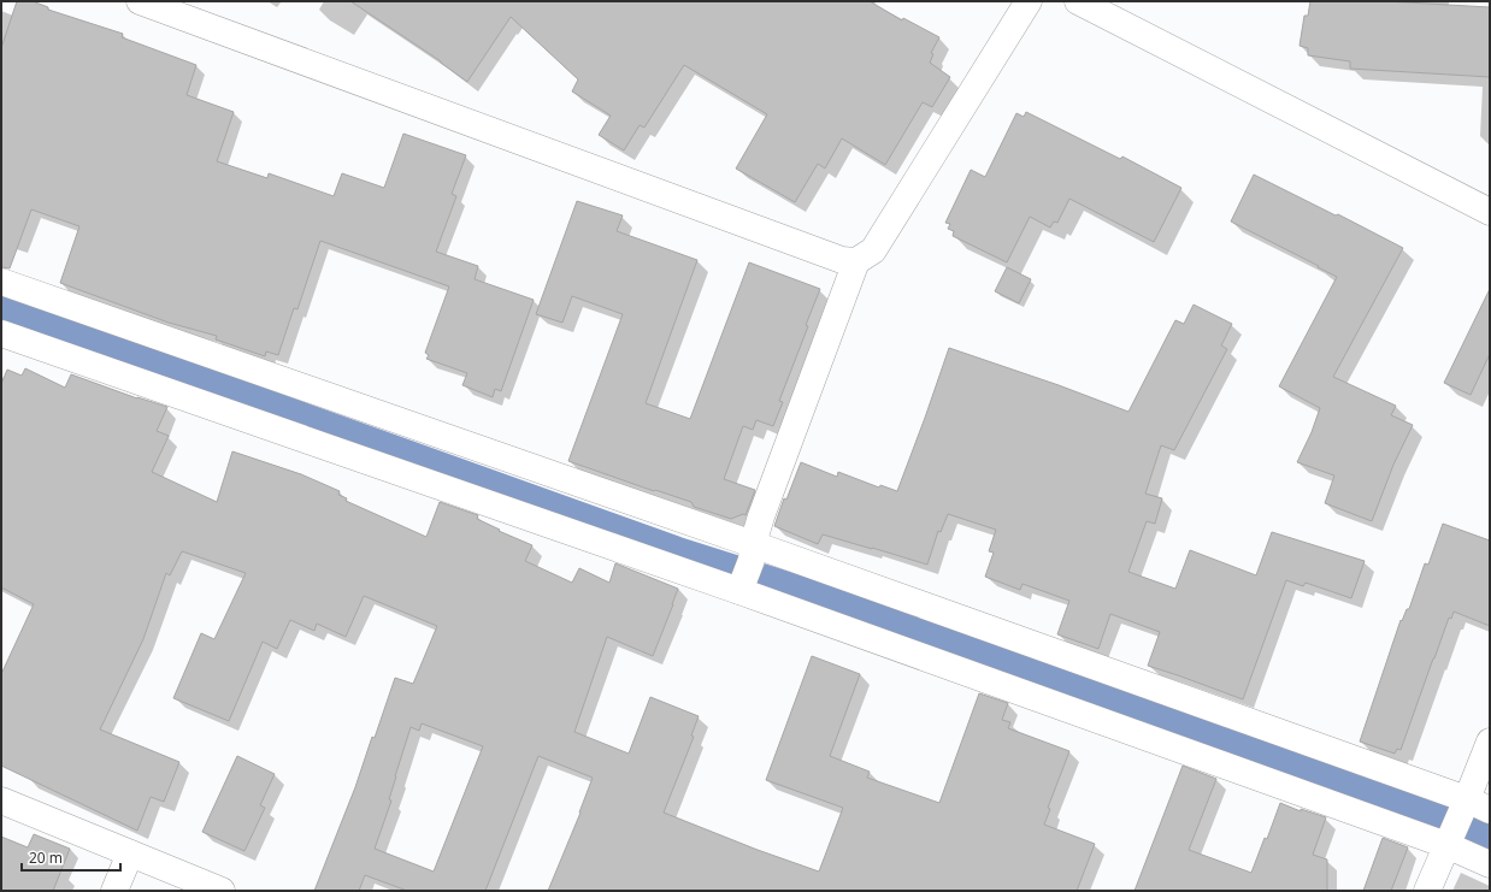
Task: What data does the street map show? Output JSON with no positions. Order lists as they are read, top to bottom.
{
  "scale_bar": "20 m"
}
